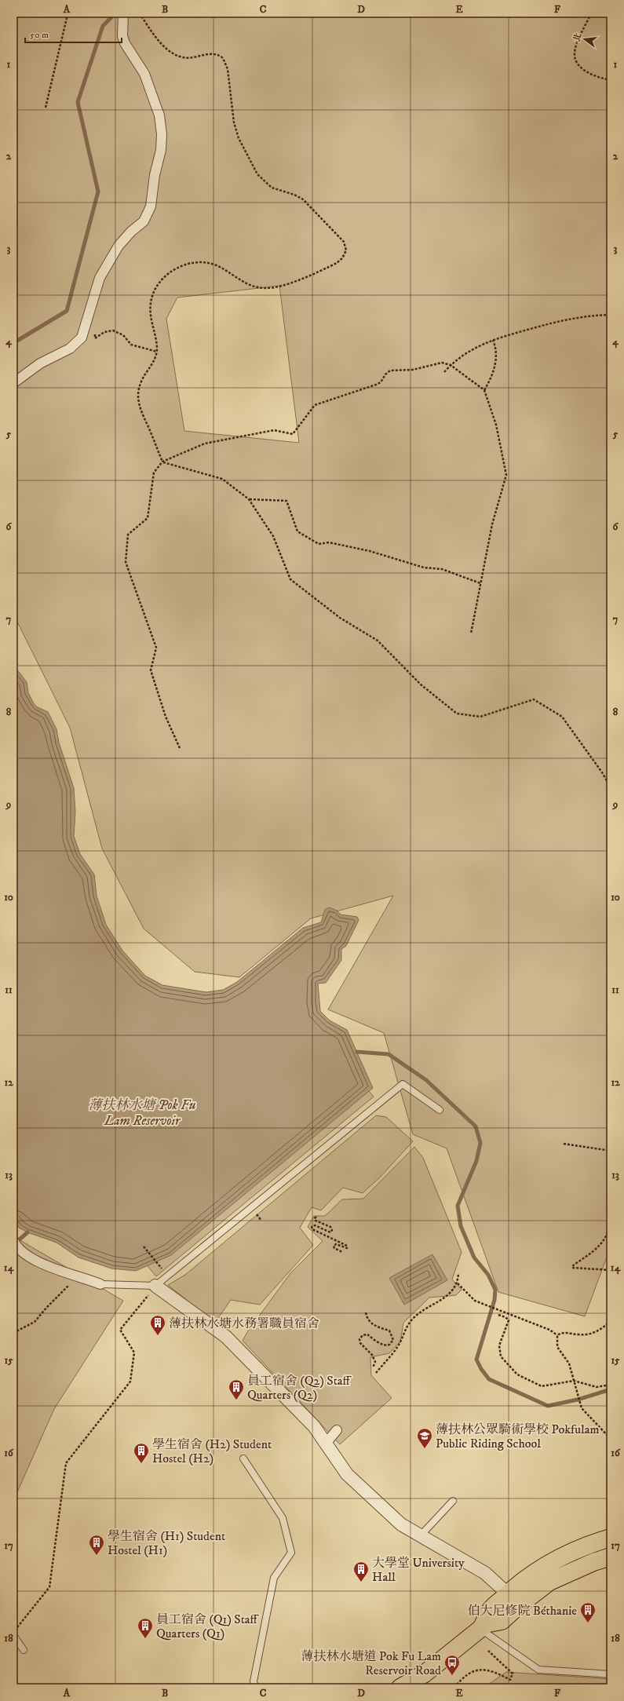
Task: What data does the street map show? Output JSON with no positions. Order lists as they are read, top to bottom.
{
  "water": ["薄扶林水塘 Pok Fu Lam Reservoir"],
  "places": {
    "building": [
      "薄扶林水塘水務署職員宿舍",
      "員工宿舍 (Q2) Staff Quarters (Q2)",
      "學生宿舍 (H2) Student Hostel (H2)",
      "學生宿舍 (H1) Student Hostel (H1)",
      "大學堂 University Hall",
      "伯大尼修院 Béthanie",
      "員工宿舍 (Q1) Staff Quarters (Q1)"
    ],
    "school or university": ["薄扶林公眾騎術學校 Pokfulam Public Riding School"],
    "bus stop": ["薄扶林水塘道 Pok Fu Lam Reservoir Road"]
  },
  "scale_bar": "50 m",
  "north": "left",
  "grid": {
    "columns": [
      "A",
      "B",
      "C",
      "D",
      "E",
      "F"
    ],
    "rows": [
      "1",
      "2",
      "3",
      "4",
      "5",
      "6",
      "7",
      "8",
      "9",
      "10",
      "11",
      "12",
      "13",
      "14",
      "15",
      "16",
      "17",
      "18"
    ]
  }
}
